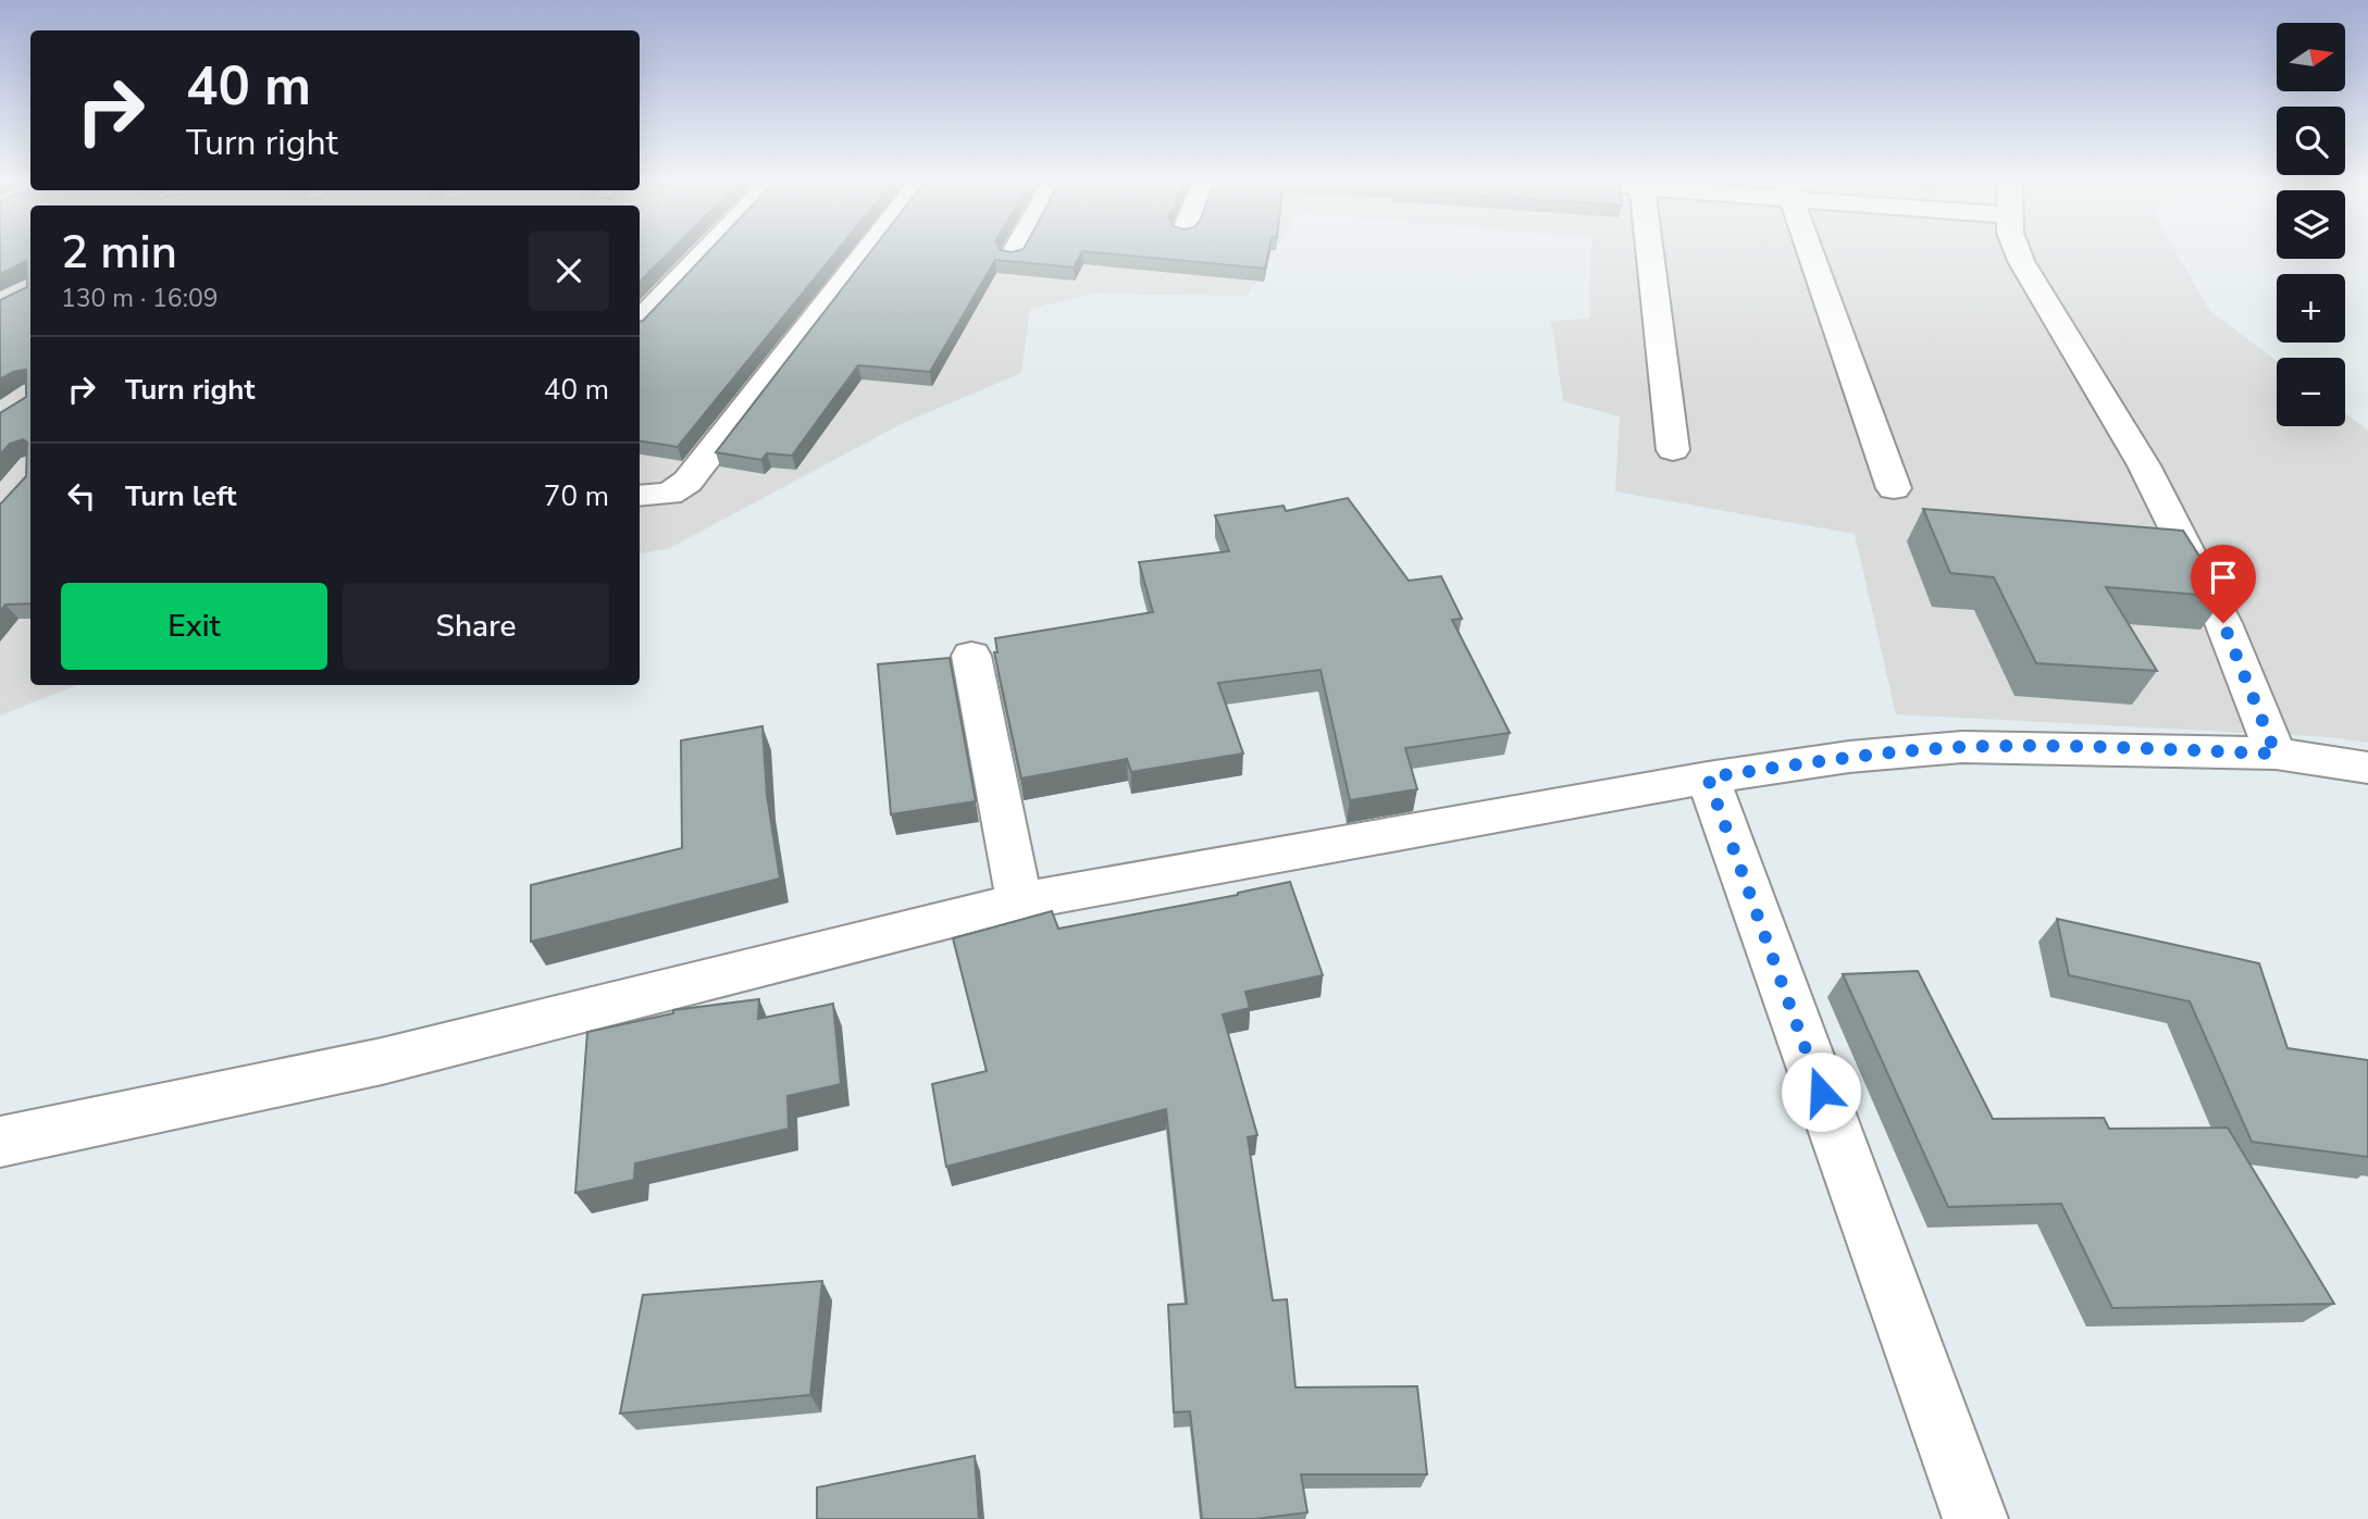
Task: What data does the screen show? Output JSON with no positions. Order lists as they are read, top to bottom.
{
  "north": "right",
  "page": {
    "map_buttons": ["+", "−"],
    "turn": ["40 m", "Turn right"],
    "heading": ["2 min", "130 m · 16:09"],
    "list": [
      {
        "name": "Turn right",
        "value": "40 m"
      },
      {
        "name": "Turn left",
        "value": "70 m"
      }
    ],
    "buttons": ["Exit", "Share"]
  }
}
